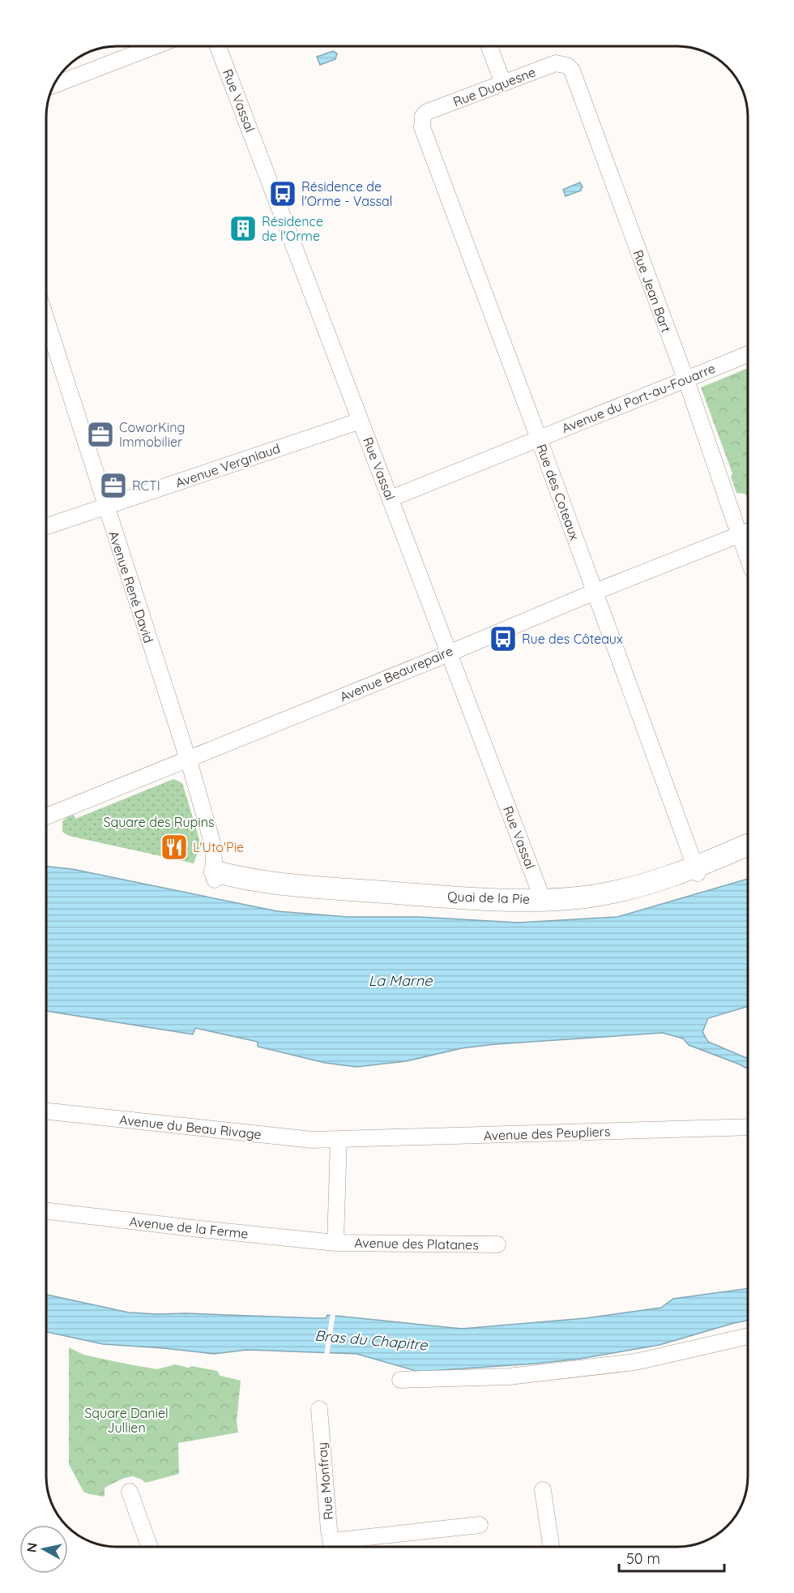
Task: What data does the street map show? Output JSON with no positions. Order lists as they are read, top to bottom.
{
  "streets": {
    "street": [
      "Rue Duquesne",
      "Rue Vassal",
      "Rue Jean Bart",
      "Avenue du Port-au-Fouarre",
      "Avenue Vergniaud",
      "Rue des Coteaux",
      "Avenue René David",
      "Avenue Beaurepaire",
      "Quai de la Pie",
      "Avenue du Beau Rivage",
      "Avenue des Peupliers",
      "Avenue de la Ferme",
      "Avenue des Platanes",
      "Rue Monfray"
    ]
  },
  "crossings": [
    ["Rue Duquesne", "Rue Jean Bart"],
    ["Rue Duquesne", "Rue des Coteaux"],
    ["Rue Vassal", "Avenue du Port-au-Fouarre"],
    ["Rue Vassal", "Avenue Vergniaud"],
    ["Rue Vassal", "Avenue Beaurepaire"],
    ["Rue Vassal", "Quai de la Pie"],
    ["Rue Jean Bart", "Avenue du Port-au-Fouarre"],
    ["Rue Jean Bart", "Avenue Beaurepaire"],
    ["Avenue du Port-au-Fouarre", "Rue des Coteaux"],
    ["Avenue Vergniaud", "Avenue René David"],
    ["Rue des Coteaux", "Avenue Beaurepaire"],
    ["Rue des Coteaux", "Quai de la Pie"],
    ["Avenue René David", "Avenue Beaurepaire"],
    ["Avenue René David", "Quai de la Pie"],
    ["Avenue du Beau Rivage", "Avenue des Peupliers"],
    ["Avenue de la Ferme", "Avenue des Platanes"]
  ],
  "water": ["La Marne", "Bras du Chapitre"],
  "parks": ["Square des Rupins", "Square Daniel Jullien"],
  "places": {
    "bus stop": ["Résidence de l'Orme - Vassal", "Rue des Côteaux"],
    "building": ["Résidence de l'Orme"],
    "office": ["CoworKing Immobilier", "RCTI"],
    "restaurant": ["L'Uto'Pie"]
  },
  "scale_bar": "50 m",
  "north": "left"
}
